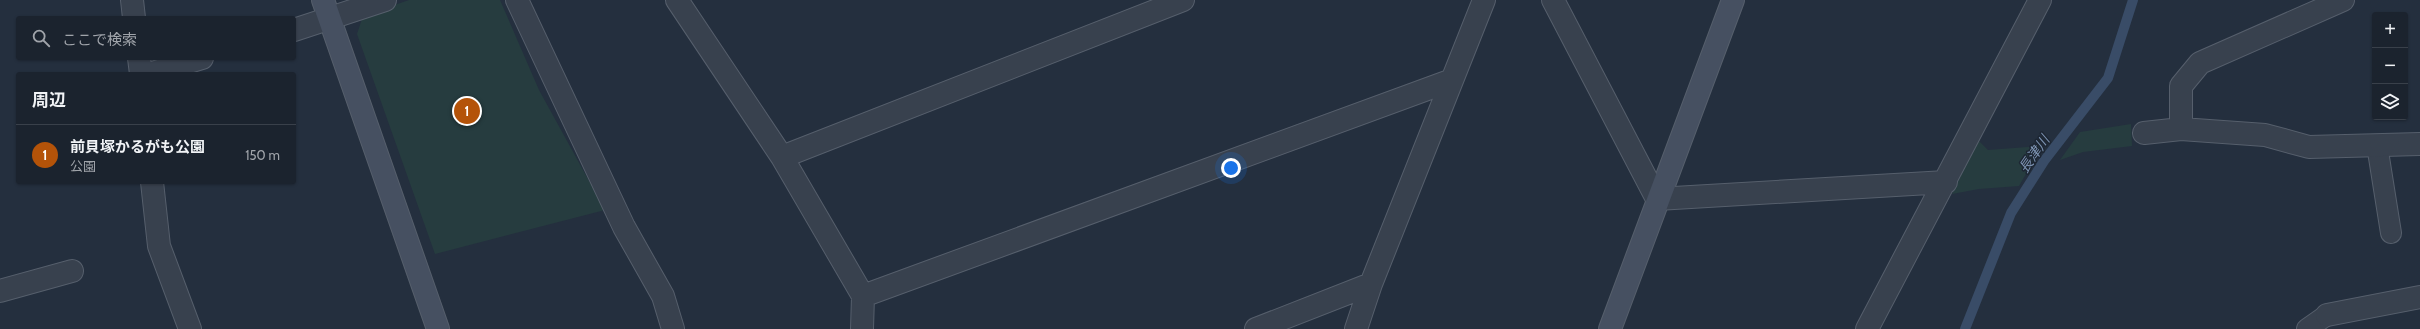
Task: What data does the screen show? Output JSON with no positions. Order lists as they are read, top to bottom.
{
  "water": ["長津川"],
  "page": {
    "map_buttons": ["+", "−"],
    "search": "ここで検索",
    "heading": "周辺",
    "pins": "1",
    "list": [
      {
        "mark": "1",
        "name": "前貝塚かるがも公園",
        "note": "公園",
        "value": "150 m"
      }
    ]
  }
}
